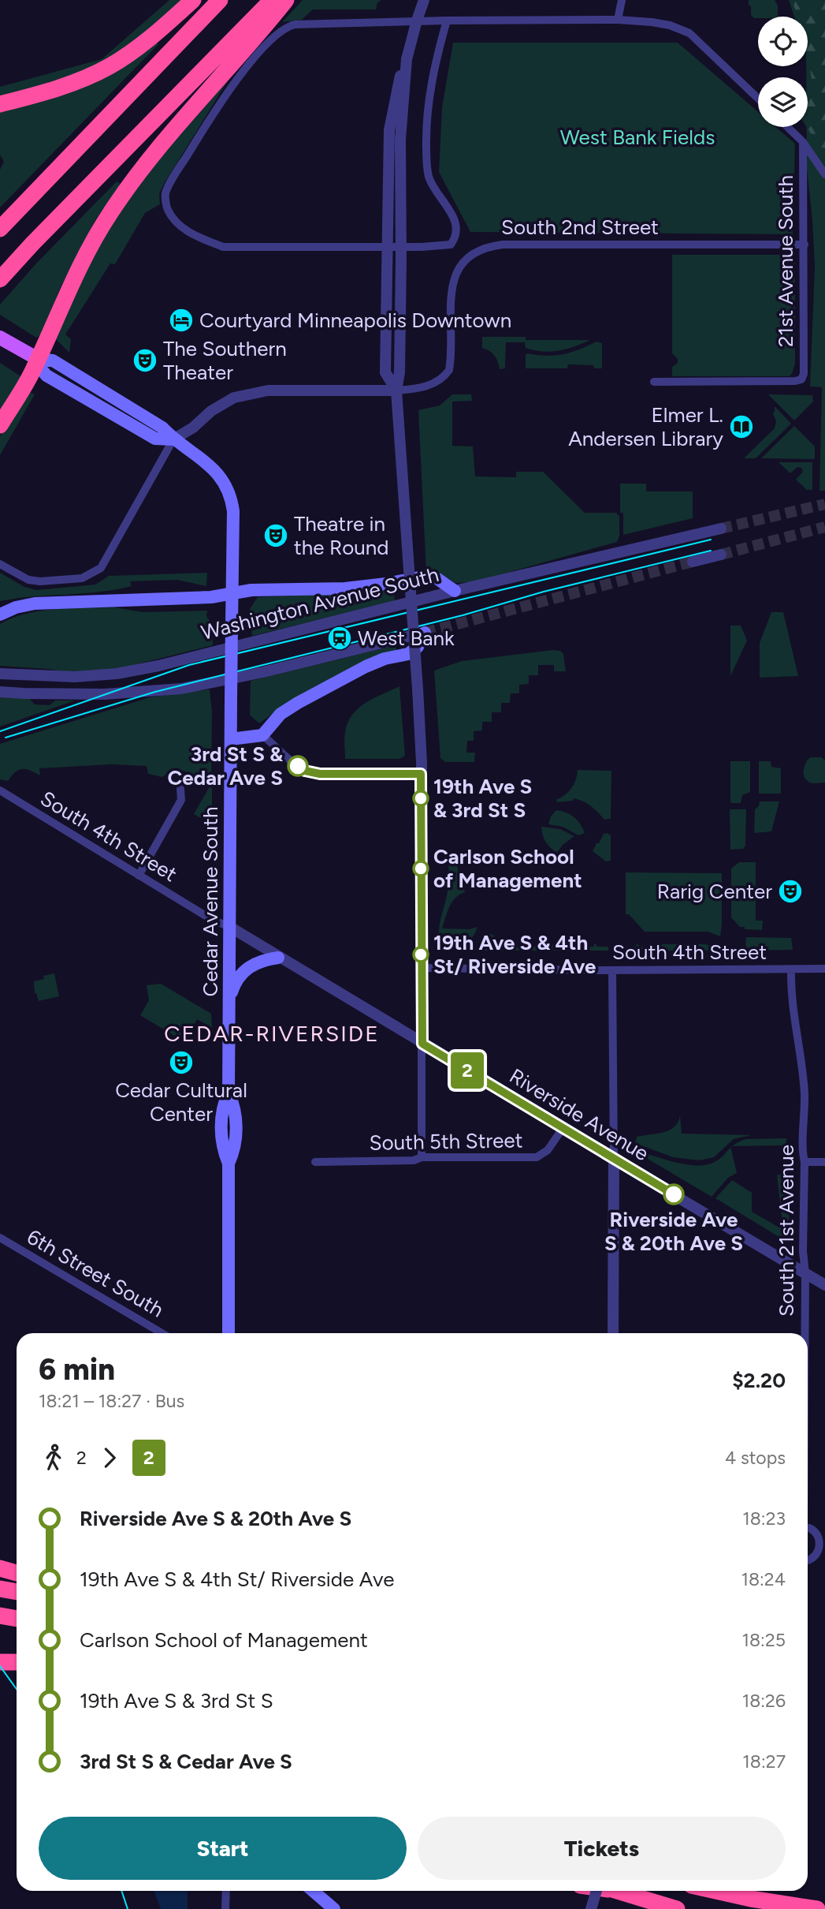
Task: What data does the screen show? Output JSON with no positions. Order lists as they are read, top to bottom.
{
  "streets": {
    "main road": ["Cedar Avenue South"],
    "street": [
      "South 2nd Street",
      "21st Avenue South",
      "Washington Avenue South",
      "South 4th Street",
      "Riverside Avenue",
      "South 5th Street",
      "South 21st Avenue",
      "6th Street South"
    ]
  },
  "crossings": [
    ["South 2nd Street", "21st Avenue South"],
    ["South 4th Street", "Cedar Avenue South"],
    ["South 4th Street", "Riverside Avenue"],
    ["South 4th Street", "South 21st Avenue"],
    ["Cedar Avenue South", "Riverside Avenue"],
    ["Riverside Avenue", "South 5th Street"],
    ["Riverside Avenue", "South 21st Avenue"]
  ],
  "districts": ["CEDAR-RIVERSIDE"],
  "parks": ["West Bank Fields"],
  "places": {
    "hotel": ["Courtyard Minneapolis Downtown"],
    "theatre": [
      "The Southern Theater",
      "Theatre in the Round",
      "Rarig Center",
      "Cedar Cultural Center"
    ],
    "library": ["Elmer L. Andersen Library"],
    "station": ["West Bank"],
    "other": [
      "3rd St S & Cedar Ave S",
      "19th Ave S & 3rd St S",
      "Carlson School of Management",
      "19th Ave S & 4th St/ Riverside Ave",
      "Riverside Ave S & 20th Ave S"
    ]
  },
  "lines": ["bus line 2"],
  "page": {
    "on_map": "2",
    "heading": ["6 min", "18:21 – 18:27 · Bus", "$2.20"],
    "legs": ["2", "2", "4 stops"],
    "list": [
      {
        "name": "Riverside Ave S & 20th Ave S",
        "value": "18:23"
      },
      {
        "name": "19th Ave S & 4th St/ Riverside Ave",
        "value": "18:24"
      },
      {
        "name": "Carlson School of Management",
        "value": "18:25"
      },
      {
        "name": "19th Ave S & 3rd St S",
        "value": "18:26"
      },
      {
        "name": "3rd St S & Cedar Ave S",
        "value": "18:27"
      }
    ],
    "buttons": ["Start", "Tickets"]
  }
}
